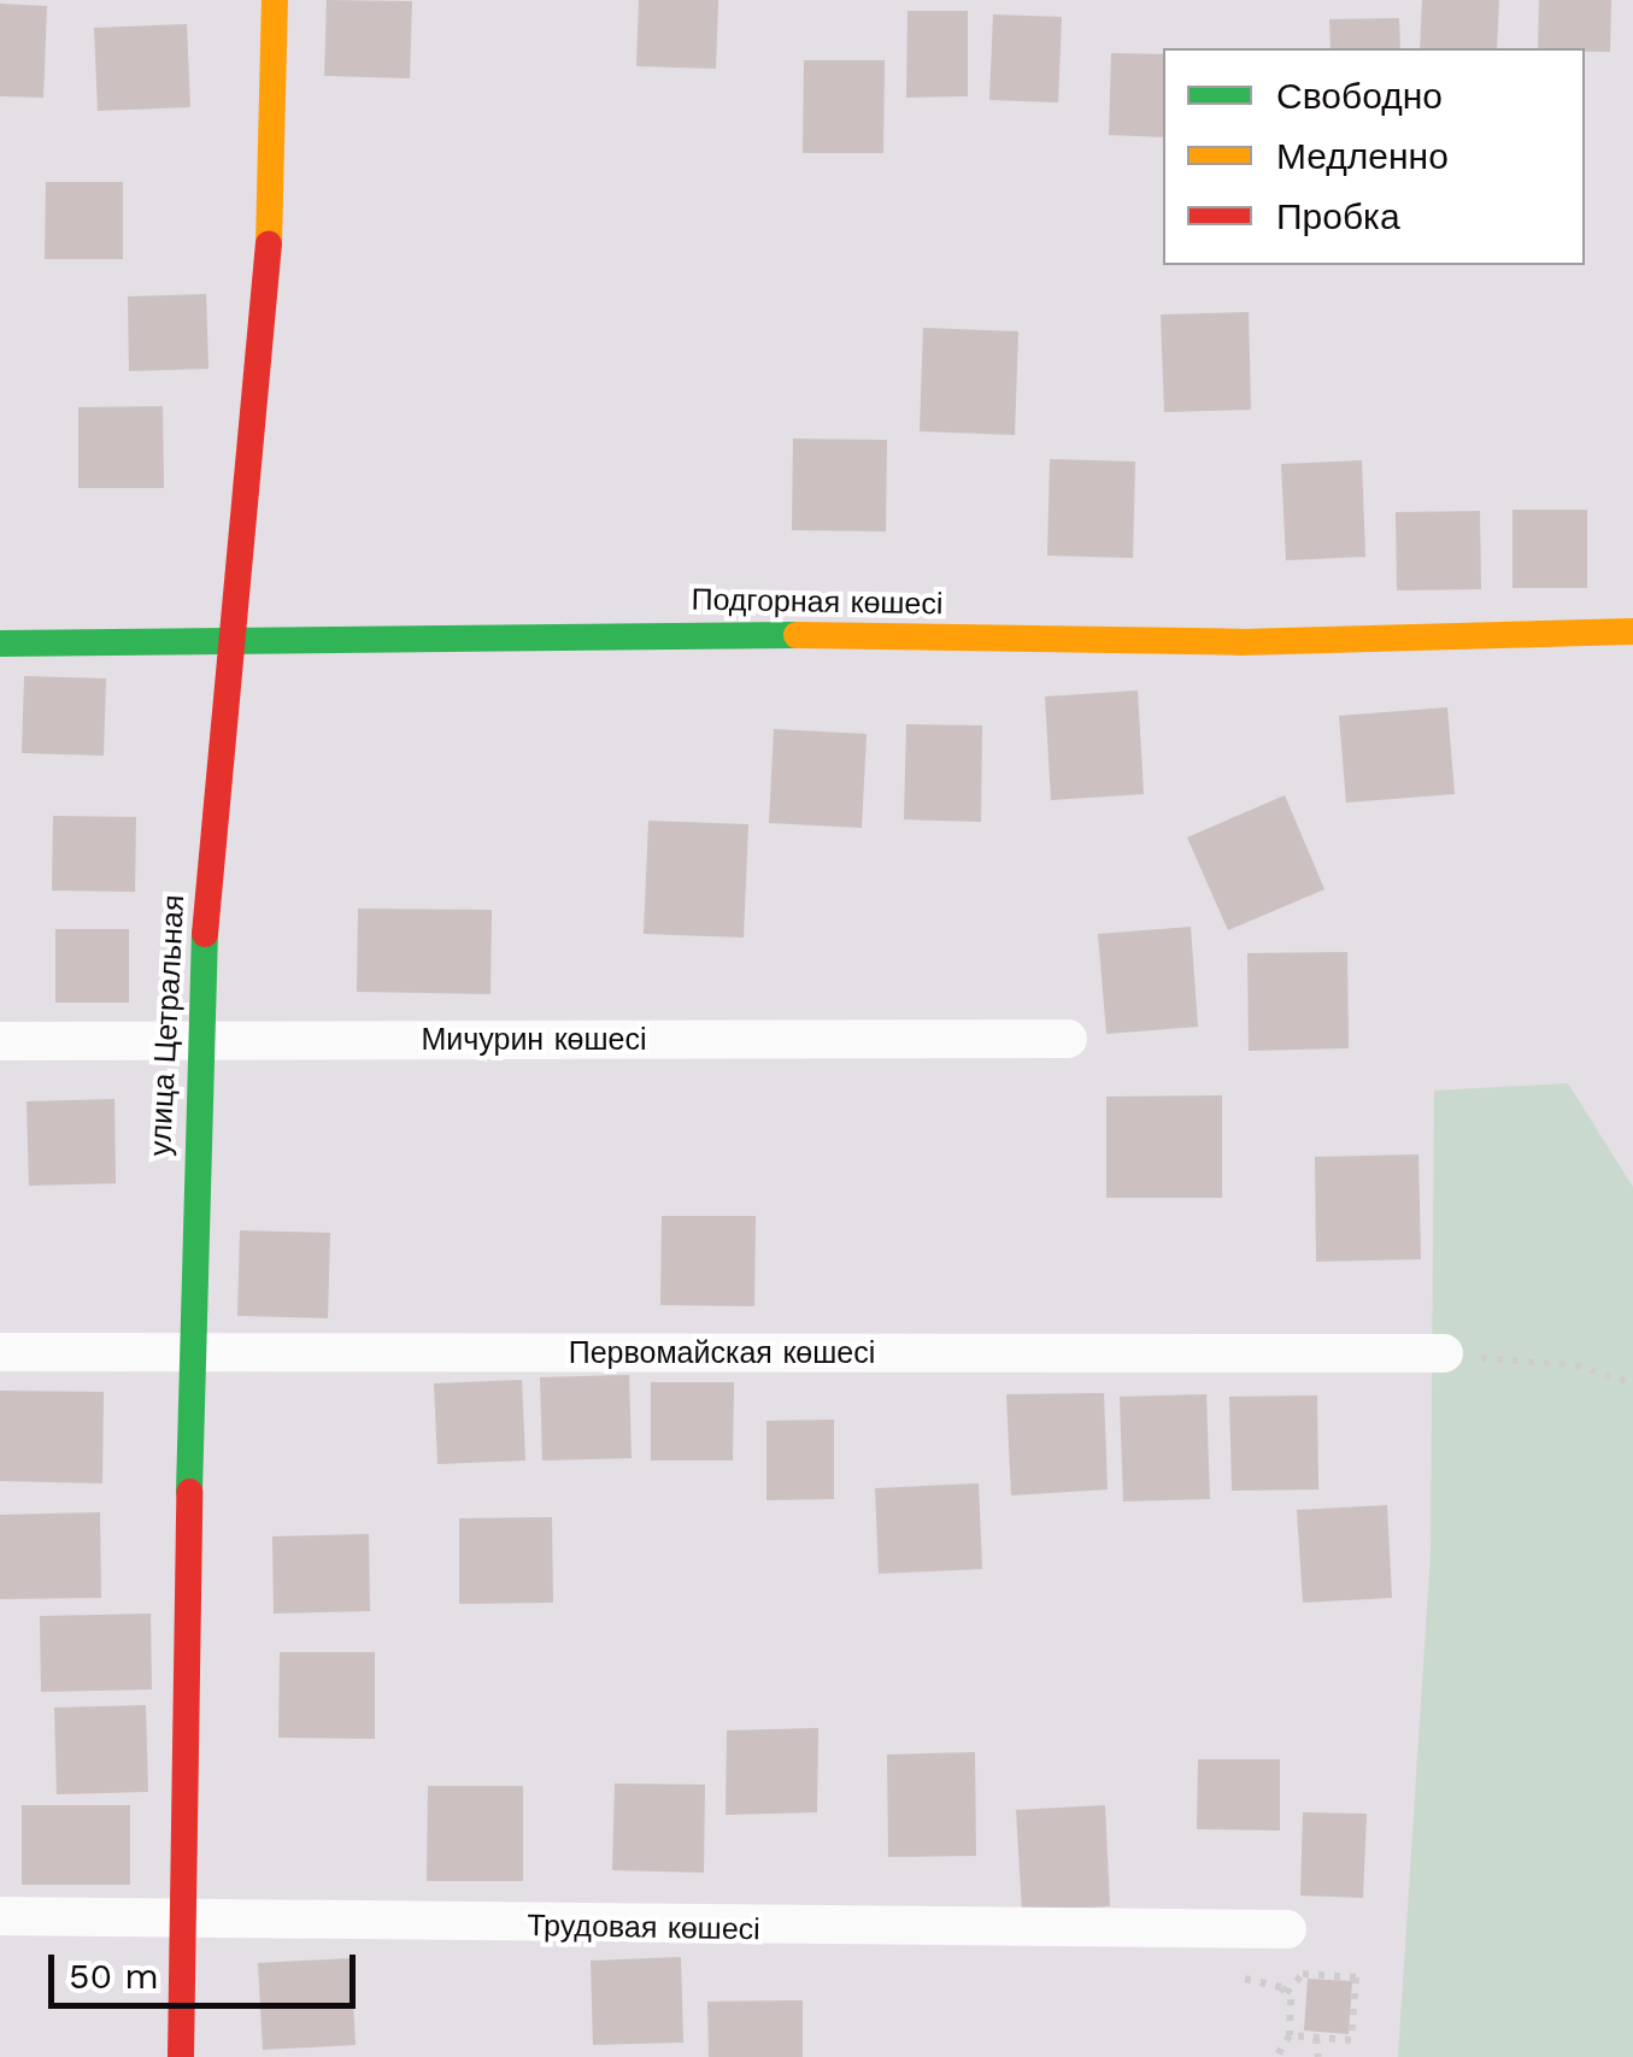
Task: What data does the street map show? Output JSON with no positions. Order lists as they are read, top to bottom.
{
  "streets": {
    "street": [
      "Подгорная көшесі",
      "улица Цетральная",
      "Мичурин көшесі",
      "Первомайская көшесі",
      "Трудовая көшесі"
    ]
  },
  "crossings": [
    ["Подгорная көшесі", "улица Цетральная"],
    ["улица Цетральная", "Мичурин көшесі"],
    ["улица Цетральная", "Первомайская көшесі"],
    ["улица Цетральная", "Трудовая көшесі"]
  ],
  "legend": ["Свободно", "Медленно", "Пробка"],
  "scale_bar": "50 m"
}
